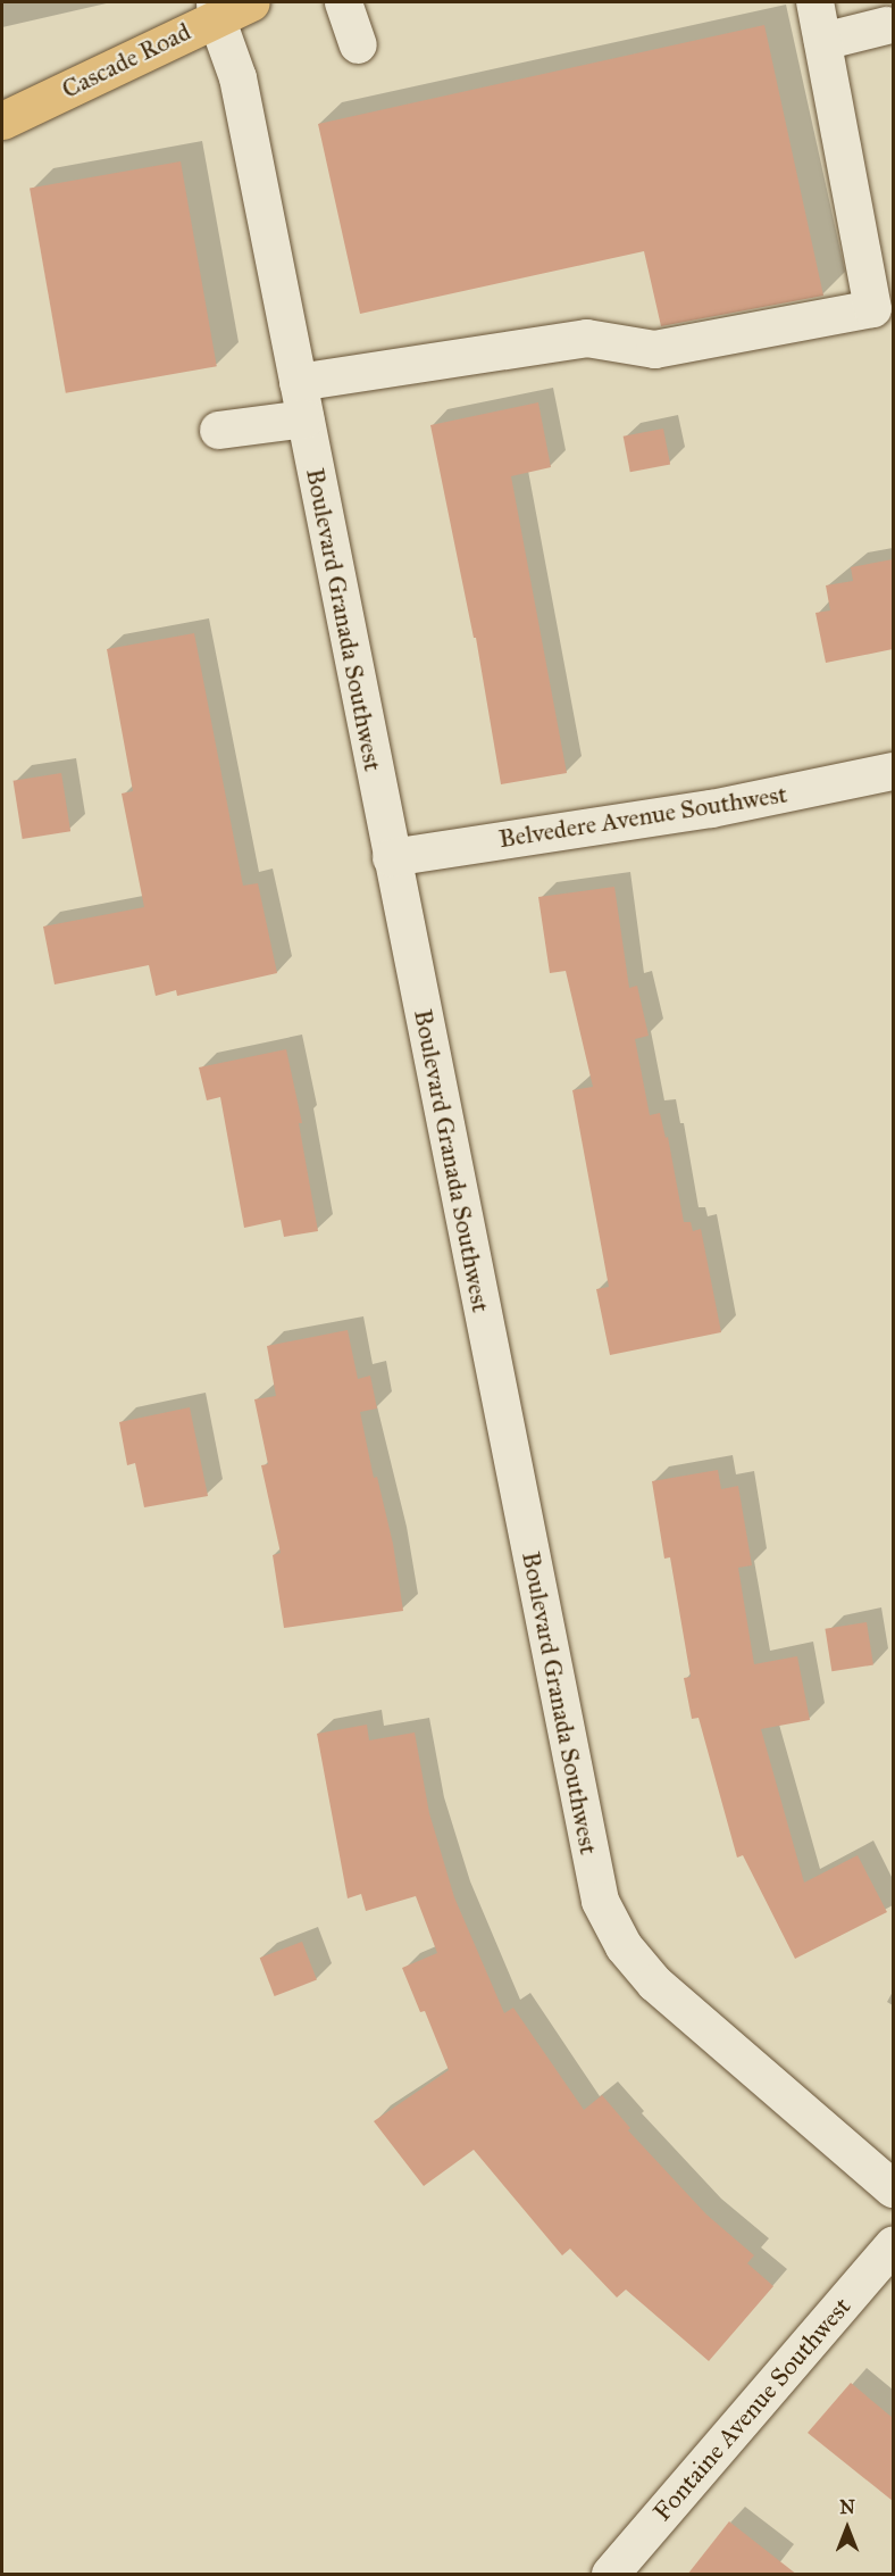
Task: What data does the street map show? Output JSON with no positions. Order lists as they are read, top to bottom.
{
  "streets": {
    "main road": ["Cascade Road"],
    "street": ["Boulevard Granada Southwest", "Belvedere Avenue Southwest", "Fontaine Avenue Southwest"]
  },
  "crossings": [
    ["Cascade Road", "Boulevard Granada Southwest"],
    ["Boulevard Granada Southwest", "Belvedere Avenue Southwest"]
  ],
  "north": "top"
}
